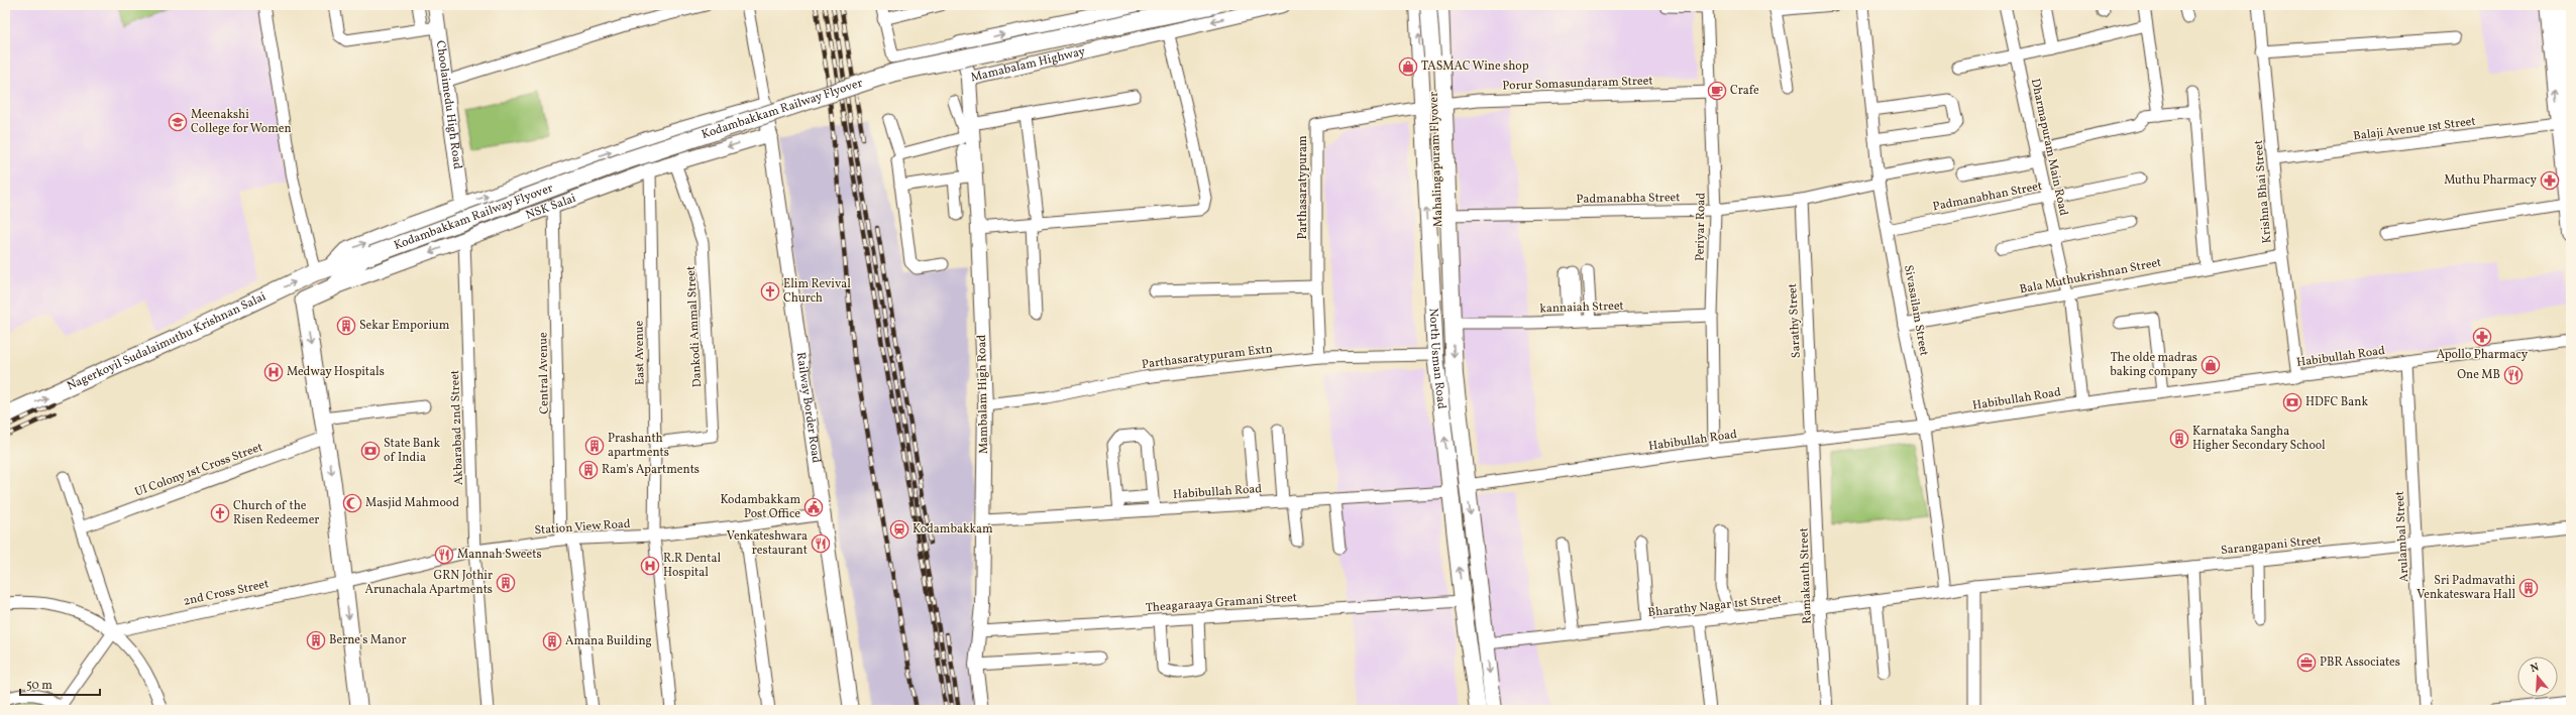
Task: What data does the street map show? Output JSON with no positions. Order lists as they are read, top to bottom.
{
  "streets": {
    "main road": [
      "Kodambakkam Railway Flyover",
      "Mahalingapuram Flyover",
      "Nagerkoyil Sudalaimuthu Krishnan Salai",
      "North Usman Road"
    ],
    "street": [
      "Mamabalam Highway",
      "Porur Somasundaram Street",
      "Choolaimedu High Road",
      "Balaji Avenue 1st Street",
      "Dharmapuram Main Road",
      "Parthasaratypuram",
      "Krishna Bhai Street",
      "Padmanabhan Street",
      "Padmanabha Street",
      "NSK Salai",
      "Periyar Road",
      "Bala Muthukrishnan Street",
      "kannaiah Street",
      "Sivasailam Street",
      "Sarathy Street",
      "Dankodi Ammal Street",
      "East Avenue",
      "Parthasaratypuram Extn",
      "Habibullah Road",
      "Central Avenue",
      "Mambalam High Road",
      "Railway Border Road",
      "Akbarabad 2nd Street",
      "UI Colony 1st Cross Street",
      "Station View Road",
      "Arulambal Street",
      "Sarangapani Street",
      "Ramakanth Street",
      "2nd Cross Street",
      "Theagaraaya Gramani Street",
      "Bharathy Nagar 1st Street"
    ]
  },
  "crossings": [
    ["Mamabalam Highway", "Mambalam High Road"],
    ["Porur Somasundaram Street", "Periyar Road"],
    ["Porur Somasundaram Street", "North Usman Road"],
    ["Kodambakkam Railway Flyover", "NSK Salai"],
    ["Kodambakkam Railway Flyover", "Nagerkoyil Sudalaimuthu Krishnan Salai"],
    ["Balaji Avenue 1st Street", "Krishna Bhai Street"],
    ["Dharmapuram Main Road", "Padmanabhan Street"],
    ["Dharmapuram Main Road", "Bala Muthukrishnan Street"],
    ["Dharmapuram Main Road", "Habibullah Road"],
    ["Mahalingapuram Flyover", "kannaiah Street"],
    ["Mahalingapuram Flyover", "North Usman Road"],
    ["Parthasaratypuram", "Parthasaratypuram Extn"],
    ["Parthasaratypuram", "North Usman Road"],
    ["Krishna Bhai Street", "Bala Muthukrishnan Street"],
    ["Krishna Bhai Street", "Habibullah Road"],
    ["Padmanabhan Street", "Sivasailam Street"],
    ["Padmanabha Street", "Periyar Road"],
    ["Padmanabha Street", "Sivasailam Street"],
    ["Padmanabha Street", "Sarathy Street"],
    ["Padmanabha Street", "North Usman Road"],
    ["NSK Salai", "Dankodi Ammal Street"],
    ["NSK Salai", "East Avenue"],
    ["NSK Salai", "Central Avenue"],
    ["NSK Salai", "Railway Border Road"],
    ["NSK Salai", "Akbarabad 2nd Street"],
    ["Periyar Road", "kannaiah Street"],
    ["Periyar Road", "Habibullah Road"],
    ["Bala Muthukrishnan Street", "Sivasailam Street"],
    ["kannaiah Street", "North Usman Road"],
    ["Sivasailam Street", "Habibullah Road"],
    ["Sivasailam Street", "Bharathy Nagar 1st Street"],
    ["Sarathy Street", "Habibullah Road"],
    ["Sarathy Street", "Ramakanth Street"],
    ["Dankodi Ammal Street", "East Avenue"],
    ["East Avenue", "Station View Road"],
    ["Parthasaratypuram Extn", "North Usman Road"],
    ["Parthasaratypuram Extn", "Mambalam High Road"],
    ["Habibullah Road", "North Usman Road"],
    ["Habibullah Road", "Mambalam High Road"],
    ["Habibullah Road", "Arulambal Street"],
    ["Habibullah Road", "Ramakanth Street"],
    ["North Usman Road", "Theagaraaya Gramani Street"],
    ["North Usman Road", "Bharathy Nagar 1st Street"],
    ["Central Avenue", "Station View Road"],
    ["Mambalam High Road", "Theagaraaya Gramani Street"],
    ["Railway Border Road", "Station View Road"],
    ["Akbarabad 2nd Street", "Station View Road"],
    ["Station View Road", "2nd Cross Street"],
    ["Arulambal Street", "Sarangapani Street"],
    ["Ramakanth Street", "Bharathy Nagar 1st Street"]
  ],
  "one_way": ["Nagerkoyil Sudalaimuthu Krishnan Salai"],
  "places": {
    "shop": ["TASMAC Wine shop", "The olde madras baking company"],
    "cafe": ["Crafe"],
    "school or university": ["Meenakshi College for Women"],
    "pharmacy": ["Muthu Pharmacy", "Apollo Pharmacy"],
    "church": ["Elim Revival Church", "Church of the Risen Redeemer"],
    "building": [
      "Sekar Emporium",
      "Karnataka Sangha Higher Secondary School",
      "Prashanth apartments",
      "Ram's Apartments",
      "GRN Jothir Arunachala Apartments",
      "Sri Padmavathi Venkateswara Hall",
      "Berne's Manor",
      "Amana Building"
    ],
    "hospital": ["Medway Hospitals", "R.R Dental Hospital"],
    "restaurant": ["One MB", "Venkateshwara restaurant", "Mannah Sweets"],
    "bank": ["HDFC Bank", "State Bank of India"],
    "mosque": ["Masjid Mahmood"],
    "public building": ["Kodambakkam Post Office"],
    "station": ["Kodambakkam"],
    "office": ["PBR Associates"]
  },
  "scale_bar": "50 m",
  "north": "top"
}
